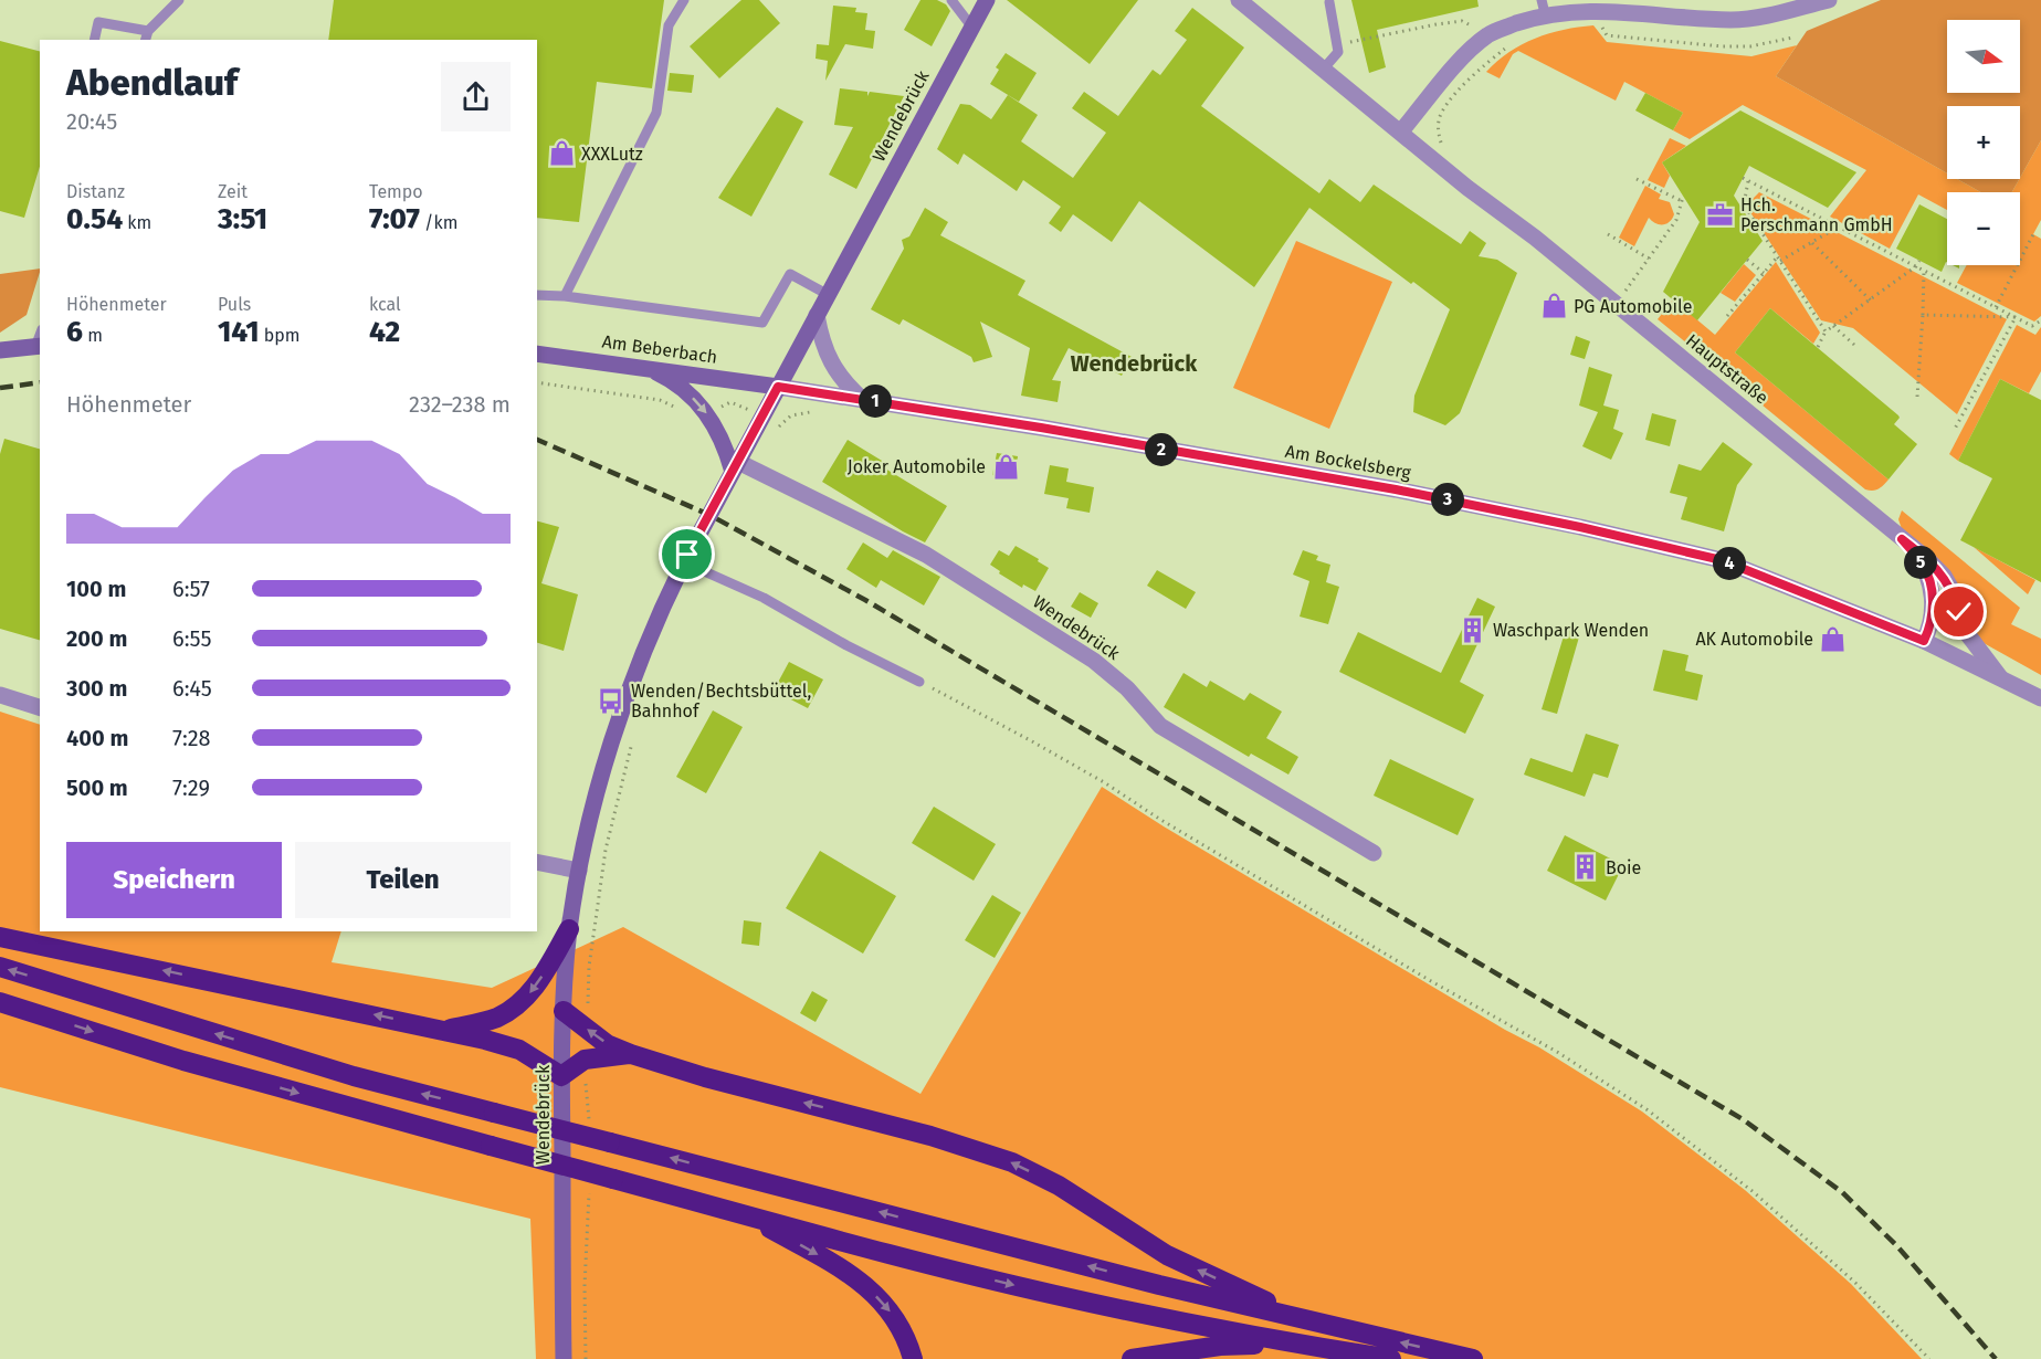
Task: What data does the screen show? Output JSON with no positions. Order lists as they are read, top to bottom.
{
  "streets": {
    "main road": ["Wendebrück", "Am Beberbach"],
    "street": ["Hauptstraße", "Am Bockelsberg"]
  },
  "crossings": [
    ["Wendebrück", "Am Beberbach"],
    ["Wendebrück", "Am Bockelsberg"],
    ["Am Beberbach", "Am Bockelsberg"],
    ["Hauptstraße", "Am Bockelsberg"]
  ],
  "districts": ["Wendebrück"],
  "places": {
    "shop": [
      "XXXLutz",
      "PG Automobile",
      "Joker Automobile",
      "AK Automobile"
    ],
    "office": ["Hch. Perschmann GmbH"],
    "building": ["Waschpark Wenden", "Boie"],
    "bus stop": ["Wenden/Bechtsbüttel, Bahnhof"]
  },
  "north": "right",
  "page": {
    "map_buttons": ["+", "−"],
    "heading": ["Abendlauf", "20:45"],
    "stats": [
      ["Distanz", "0.54 km"],
      ["Zeit", "3:51"],
      ["Tempo", "7:07 /km"],
      ["Höhenmeter", "6 m"],
      ["Puls", "141 bpm"],
      ["kcal", "42"]
    ],
    "chart": ["Höhenmeter", "232–238 m"],
    "pins": [
      "1",
      "2",
      "3",
      "5",
      "4"
    ],
    "list": [
      {
        "name": "100 m",
        "note": "6:57"
      },
      {
        "name": "200 m",
        "note": "6:55"
      },
      {
        "name": "300 m",
        "note": "6:45"
      },
      {
        "name": "400 m",
        "note": "7:28"
      },
      {
        "name": "500 m",
        "note": "7:29"
      }
    ],
    "buttons": ["Speichern", "Teilen"]
  }
}
